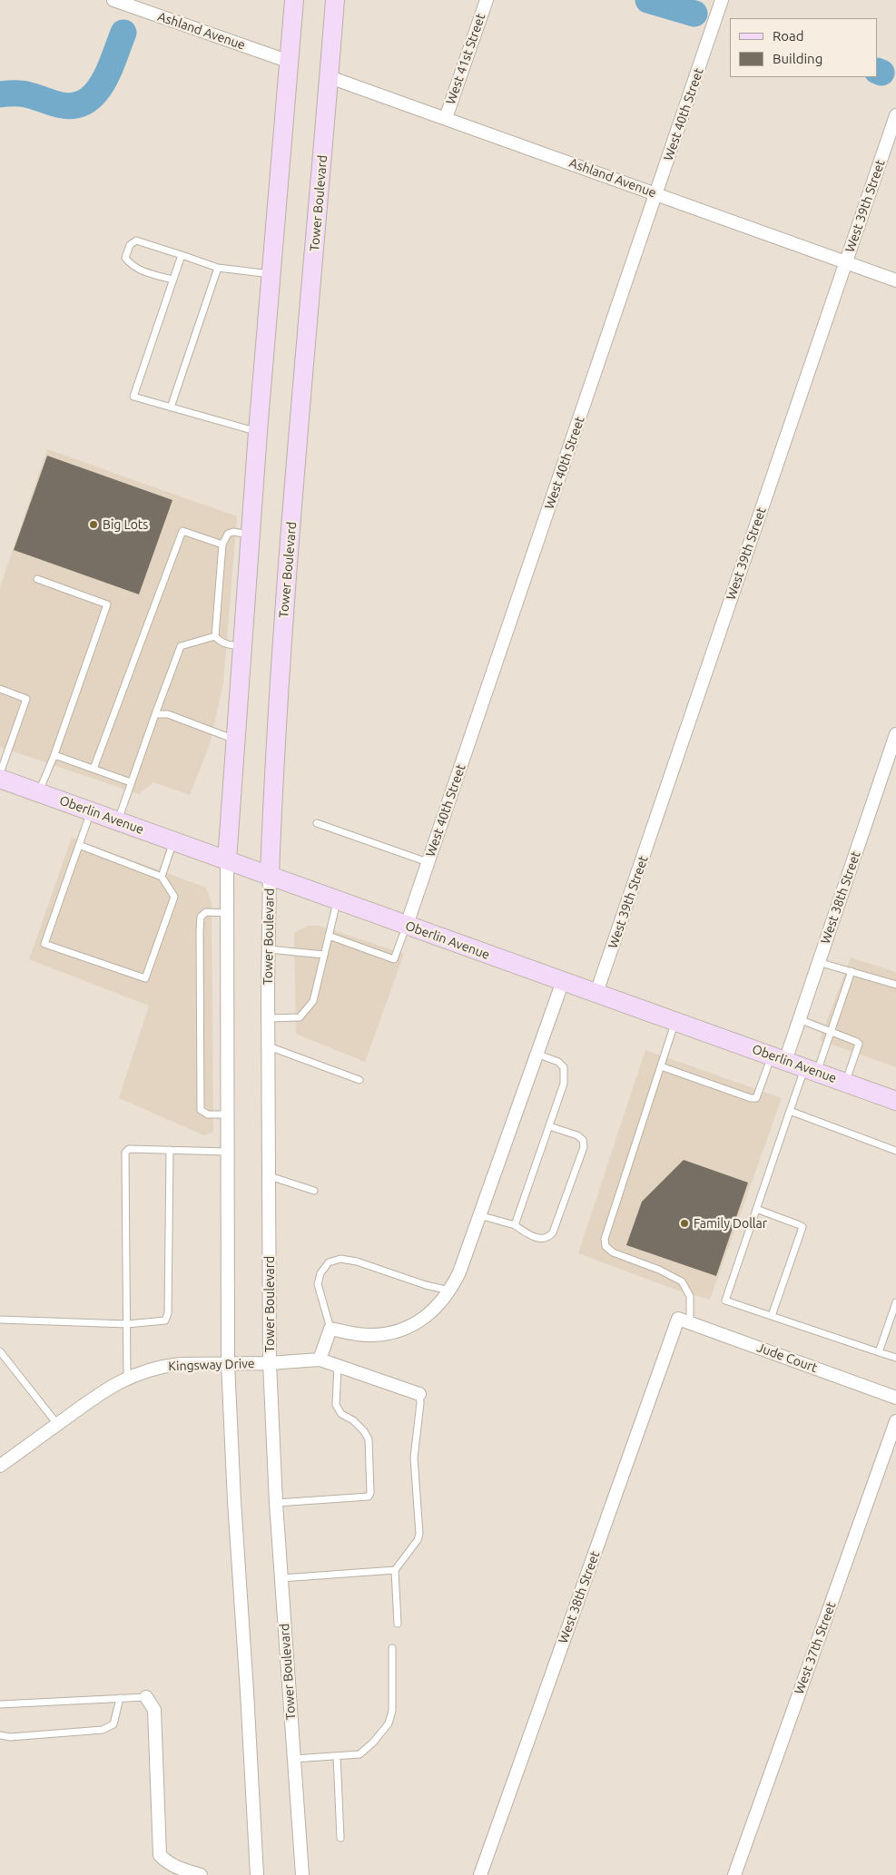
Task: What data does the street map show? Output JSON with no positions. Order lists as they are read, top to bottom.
{
  "streets": {
    "street": [
      "Ashland Avenue",
      "West 41st Street",
      "West 40th Street",
      "Tower Boulevard",
      "West 39th Street",
      "Oberlin Avenue",
      "West 38th Street",
      "Jude Court",
      "Kingsway Drive",
      "West 37th Street"
    ]
  },
  "crossings": [
    ["Ashland Avenue", "West 41st Street"],
    ["Ashland Avenue", "West 40th Street"],
    ["Ashland Avenue", "Tower Boulevard"],
    ["Ashland Avenue", "West 39th Street"],
    ["West 40th Street", "Oberlin Avenue"],
    ["Tower Boulevard", "Oberlin Avenue"],
    ["Tower Boulevard", "Kingsway Drive"],
    ["West 39th Street", "Oberlin Avenue"],
    ["Oberlin Avenue", "West 38th Street"],
    ["West 38th Street", "Jude Court"]
  ],
  "places": ["Big Lots", "Family Dollar"],
  "legend": ["Road", "Building"]
}
